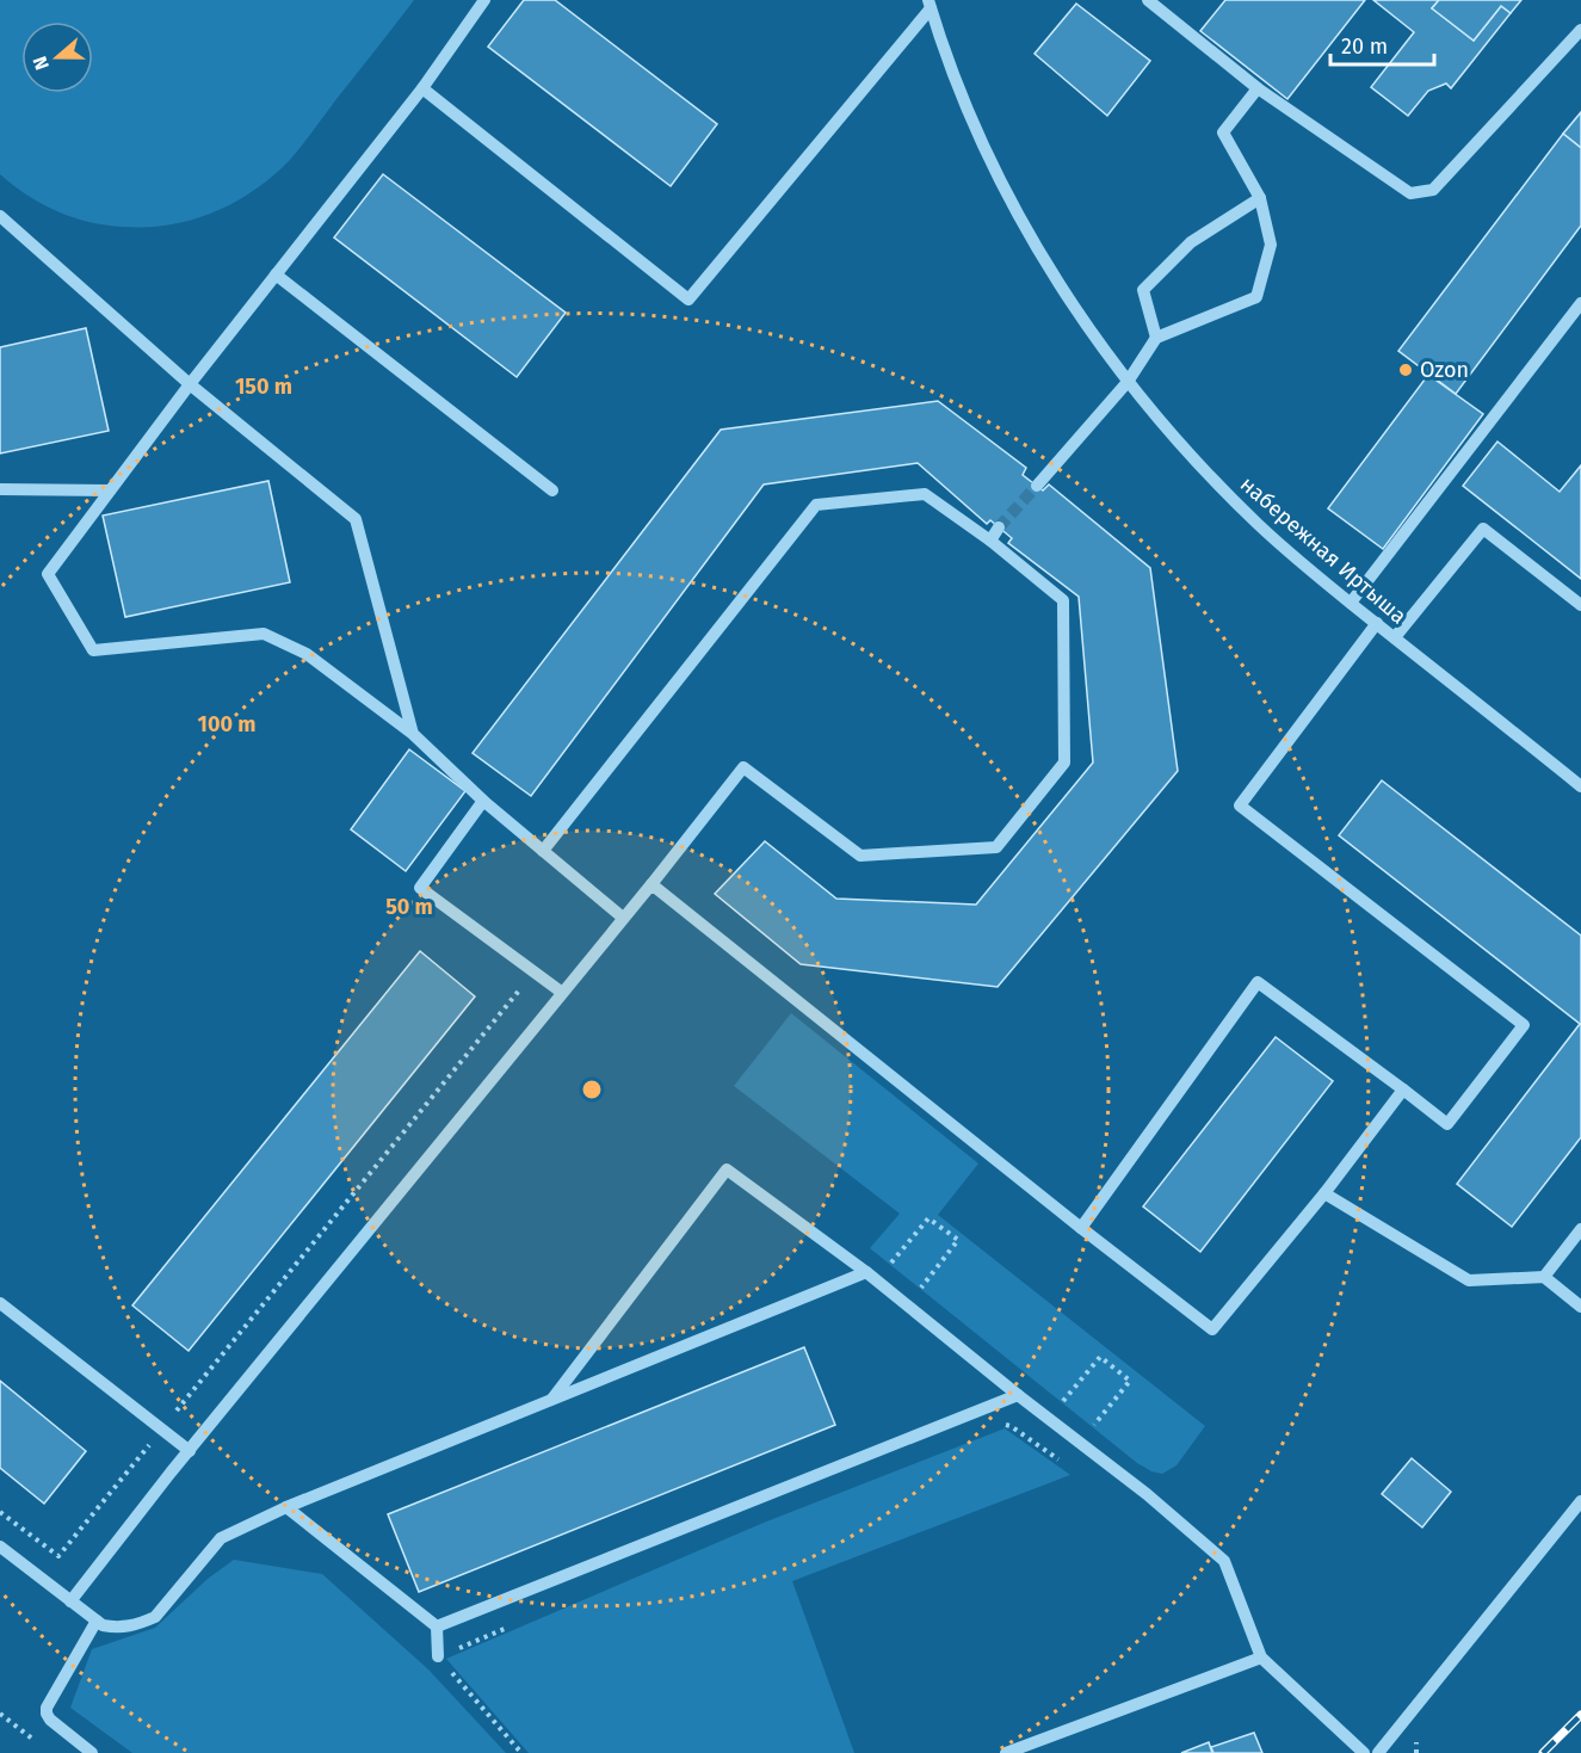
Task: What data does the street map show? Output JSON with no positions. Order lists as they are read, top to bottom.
{
  "streets": {
    "street": ["набережная Иртыша"]
  },
  "places": ["Ozon"],
  "scale_bar": "20 m",
  "north": "left",
  "rings": ["150 m", "100 m", "50 m"]
}
